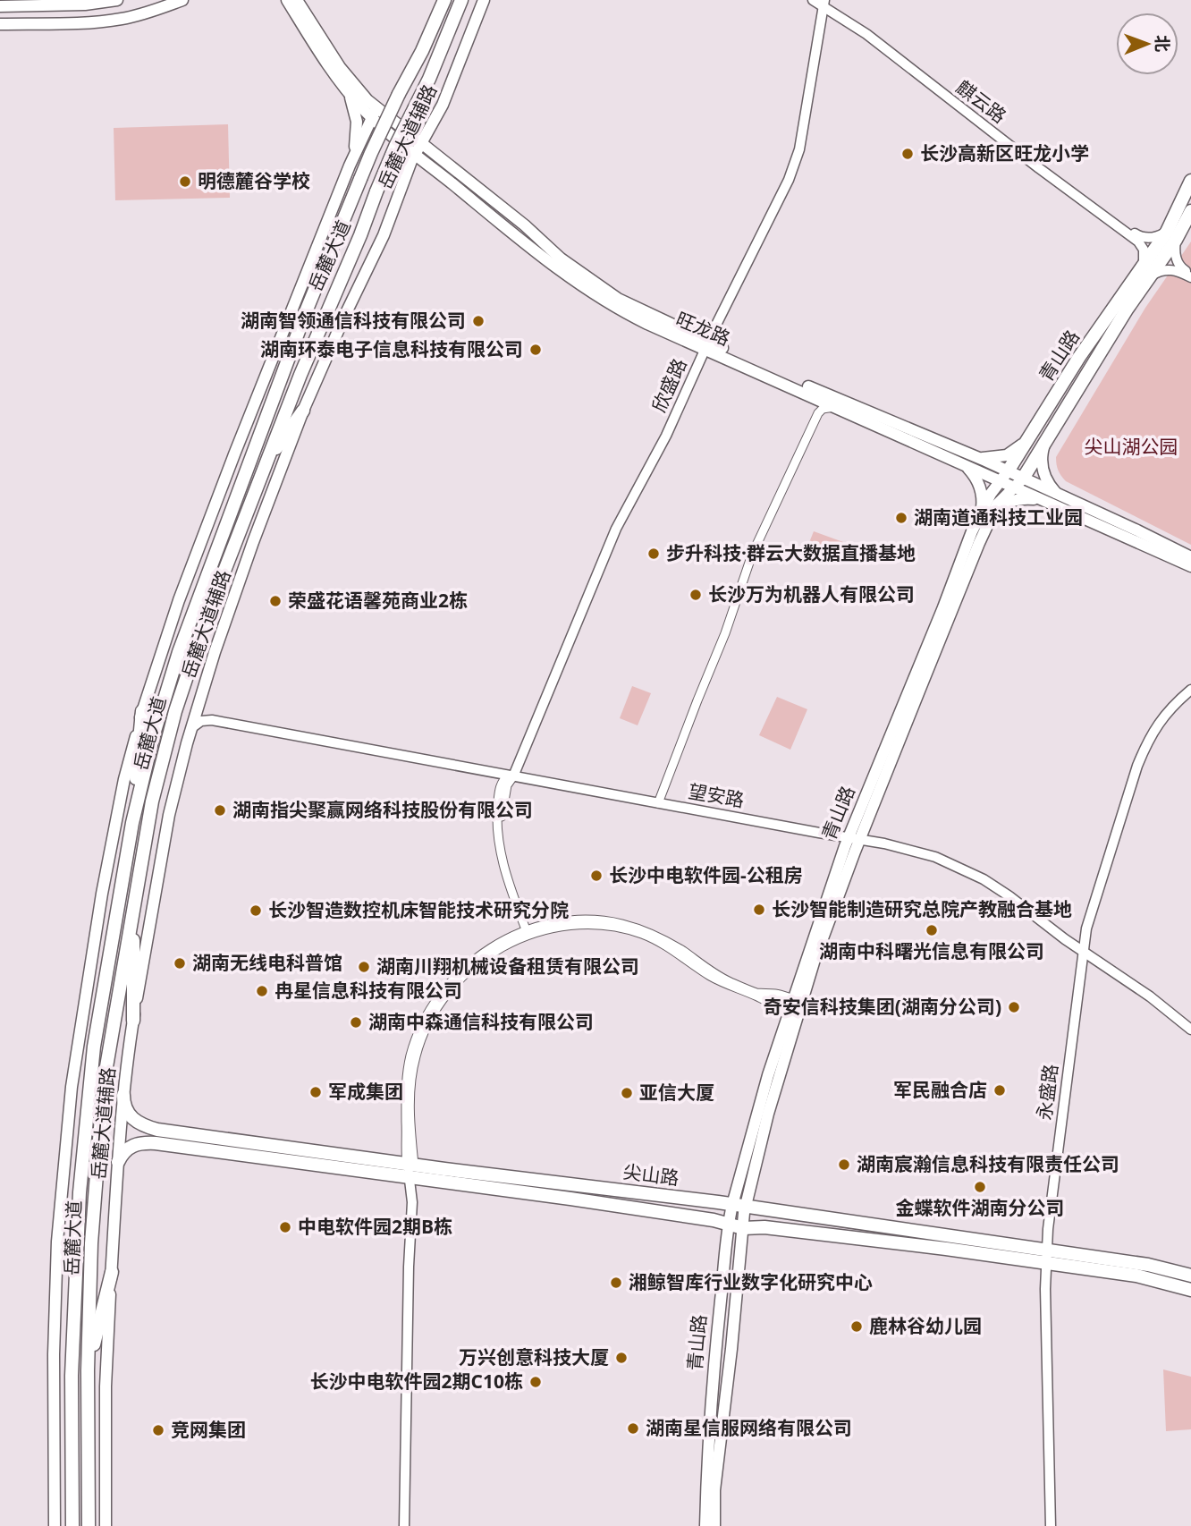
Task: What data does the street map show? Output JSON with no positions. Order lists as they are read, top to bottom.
{
  "streets": {
    "main road": [
      "岳麓大道辅路",
      "岳麓大道",
      "旺龙路",
      "青山路",
      "尖山路"
    ],
    "street": [
      "麒云路",
      "欣盛路",
      "望安路",
      "永盛路"
    ]
  },
  "crossings": [
    ["麒云路", "青山路"],
    ["麒云路", "欣盛路"],
    ["岳麓大道辅路", "旺龙路"],
    ["岳麓大道辅路", "望安路"],
    ["岳麓大道辅路", "尖山路"],
    ["旺龙路", "青山路"],
    ["旺龙路", "欣盛路"],
    ["青山路", "望安路"],
    ["青山路", "尖山路"],
    ["欣盛路", "望安路"],
    ["望安路", "永盛路"],
    ["永盛路", "尖山路"]
  ],
  "parks": ["尖山湖公园"],
  "places": [
    "长沙高新区旺龙小学",
    "明德麓谷学校",
    "湖南智领通信科技有限公司",
    "湖南环泰电子信息科技有限公司",
    "湖南道通科技工业园",
    "步升科技·群云大数据直播基地",
    "长沙万为机器人有限公司",
    "荣盛花语馨苑商业2栋",
    "湖南指尖聚赢网络科技股份有限公司",
    "长沙中电软件园-公租房",
    "长沙智能制造研究总院产教融合基地",
    "长沙智造数控机床智能技术研究分院",
    "湖南中科曙光信息有限公司",
    "湖南无线电科普馆",
    "湖南川翔机械设备租赁有限公司",
    "冉星信息科技有限公司",
    "奇安信科技集团(湖南分公司)",
    "湖南中森通信科技有限公司",
    "军民融合店",
    "军成集团",
    "亚信大厦",
    "湖南宸瀚信息科技有限责任公司",
    "金蝶软件湖南分公司",
    "中电软件园2期B栋",
    "湘鲸智库行业数字化研究中心",
    "鹿林谷幼儿园",
    "万兴创意科技大厦",
    "长沙中电软件园2期C10栋",
    "湖南星信服网络有限公司",
    "竞网集团"
  ],
  "north": "right"
}
